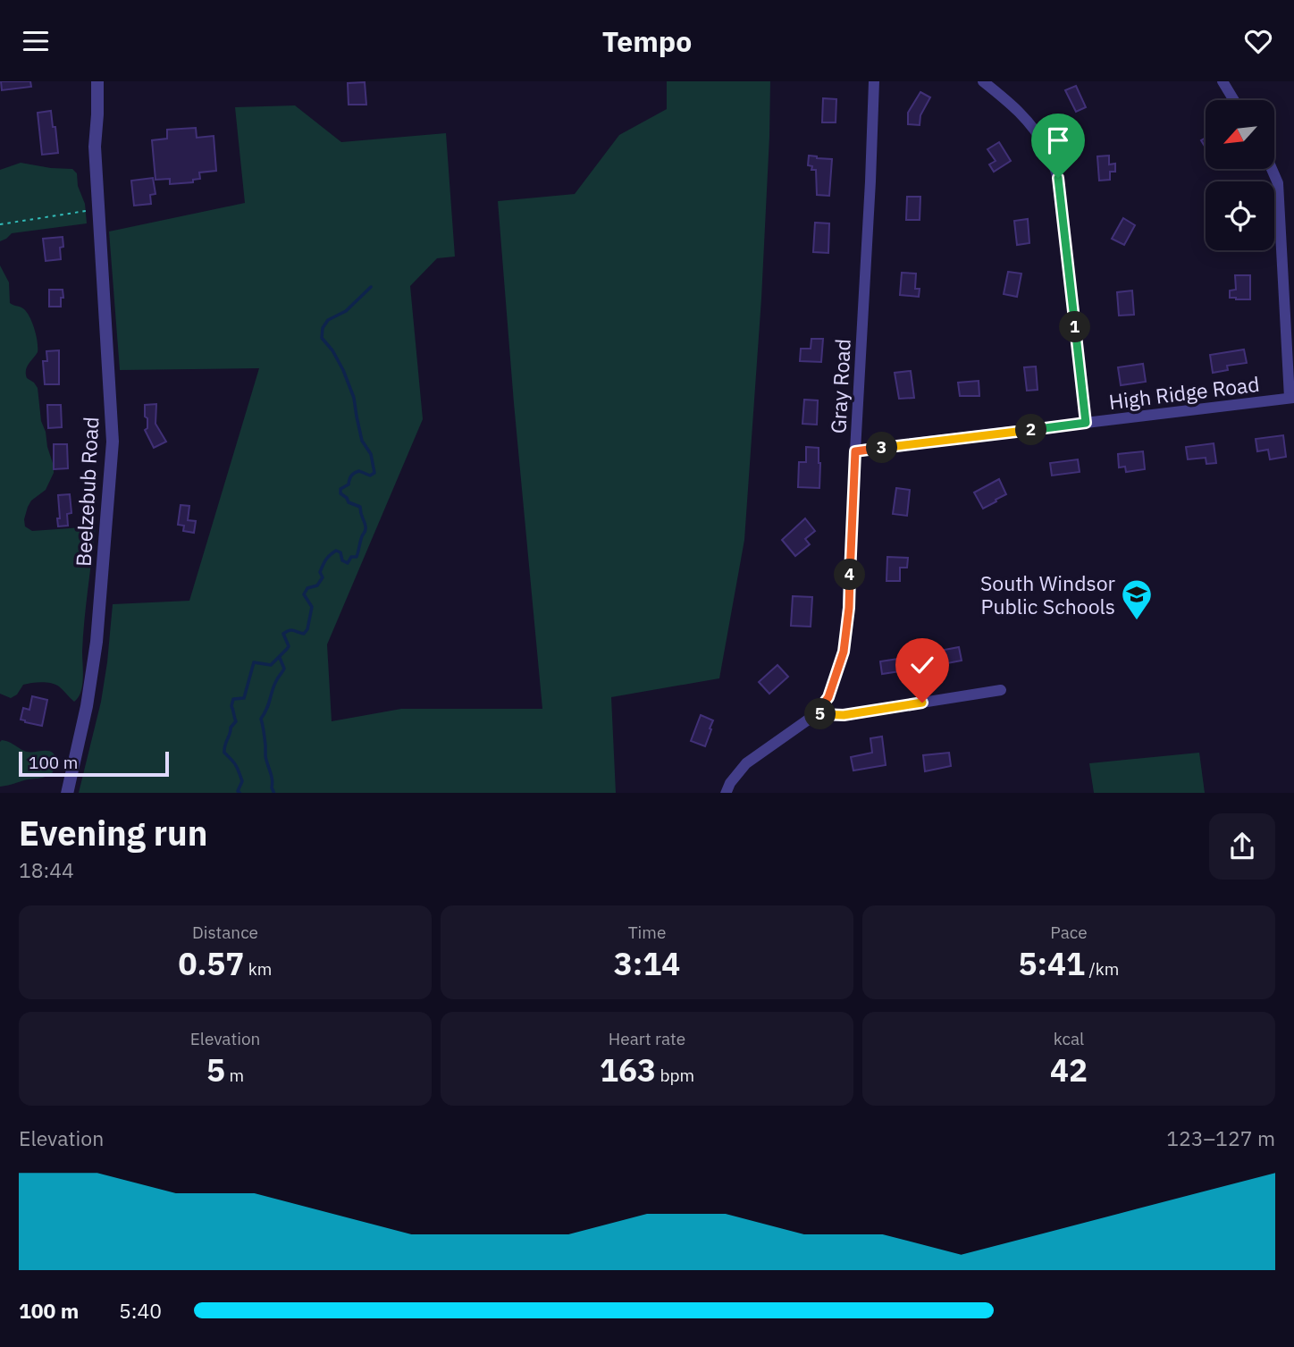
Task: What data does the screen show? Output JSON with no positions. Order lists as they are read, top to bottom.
{
  "streets": {
    "street": ["Gray Road", "High Ridge Road", "Beelzebub Road"]
  },
  "crossings": [
    ["Gray Road", "High Ridge Road"]
  ],
  "places": {
    "school or university": ["South Windsor Public Schools"]
  },
  "scale_bar": "100 m",
  "north": "bottom left",
  "page": {
    "header": "Tempo",
    "pins": [
      "1",
      "2",
      "3",
      "4",
      "5"
    ],
    "scale": "100 m",
    "heading": ["Evening run", "18:44"],
    "stats": [
      ["Distance", "0.57 km"],
      ["Time", "3:14"],
      ["Pace", "5:41 /km"],
      ["Elevation", "5 m"],
      ["Heart rate", "163 bpm"],
      ["kcal", "42"]
    ],
    "chart": ["Elevation", "123–127 m"],
    "list": [
      {
        "name": "100 m",
        "note": "5:40"
      }
    ]
  }
}
